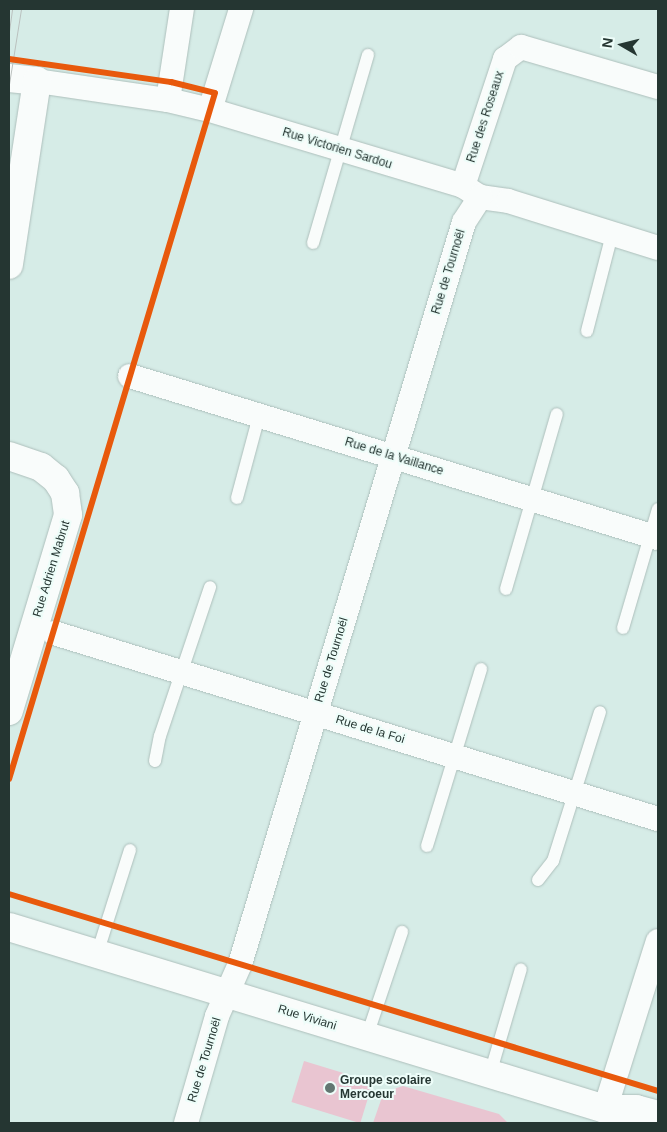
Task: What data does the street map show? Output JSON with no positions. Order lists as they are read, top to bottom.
{
  "streets": {
    "street": [
      "Rue des Roseaux",
      "Rue Victorien Sardou",
      "Rue de Tournoël",
      "Rue de la Vaillance",
      "Rue Adrien Mabrut",
      "Rue de la Foi",
      "Rue Viviani"
    ]
  },
  "crossings": [
    ["Rue des Roseaux", "Rue Victorien Sardou"],
    ["Rue des Roseaux", "Rue de Tournoël"],
    ["Rue Victorien Sardou", "Rue de Tournoël"],
    ["Rue de Tournoël", "Rue de la Vaillance"],
    ["Rue de Tournoël", "Rue de la Foi"],
    ["Rue de Tournoël", "Rue Viviani"]
  ],
  "places": ["Groupe scolaire Mercoeur"],
  "north": "left"
}
